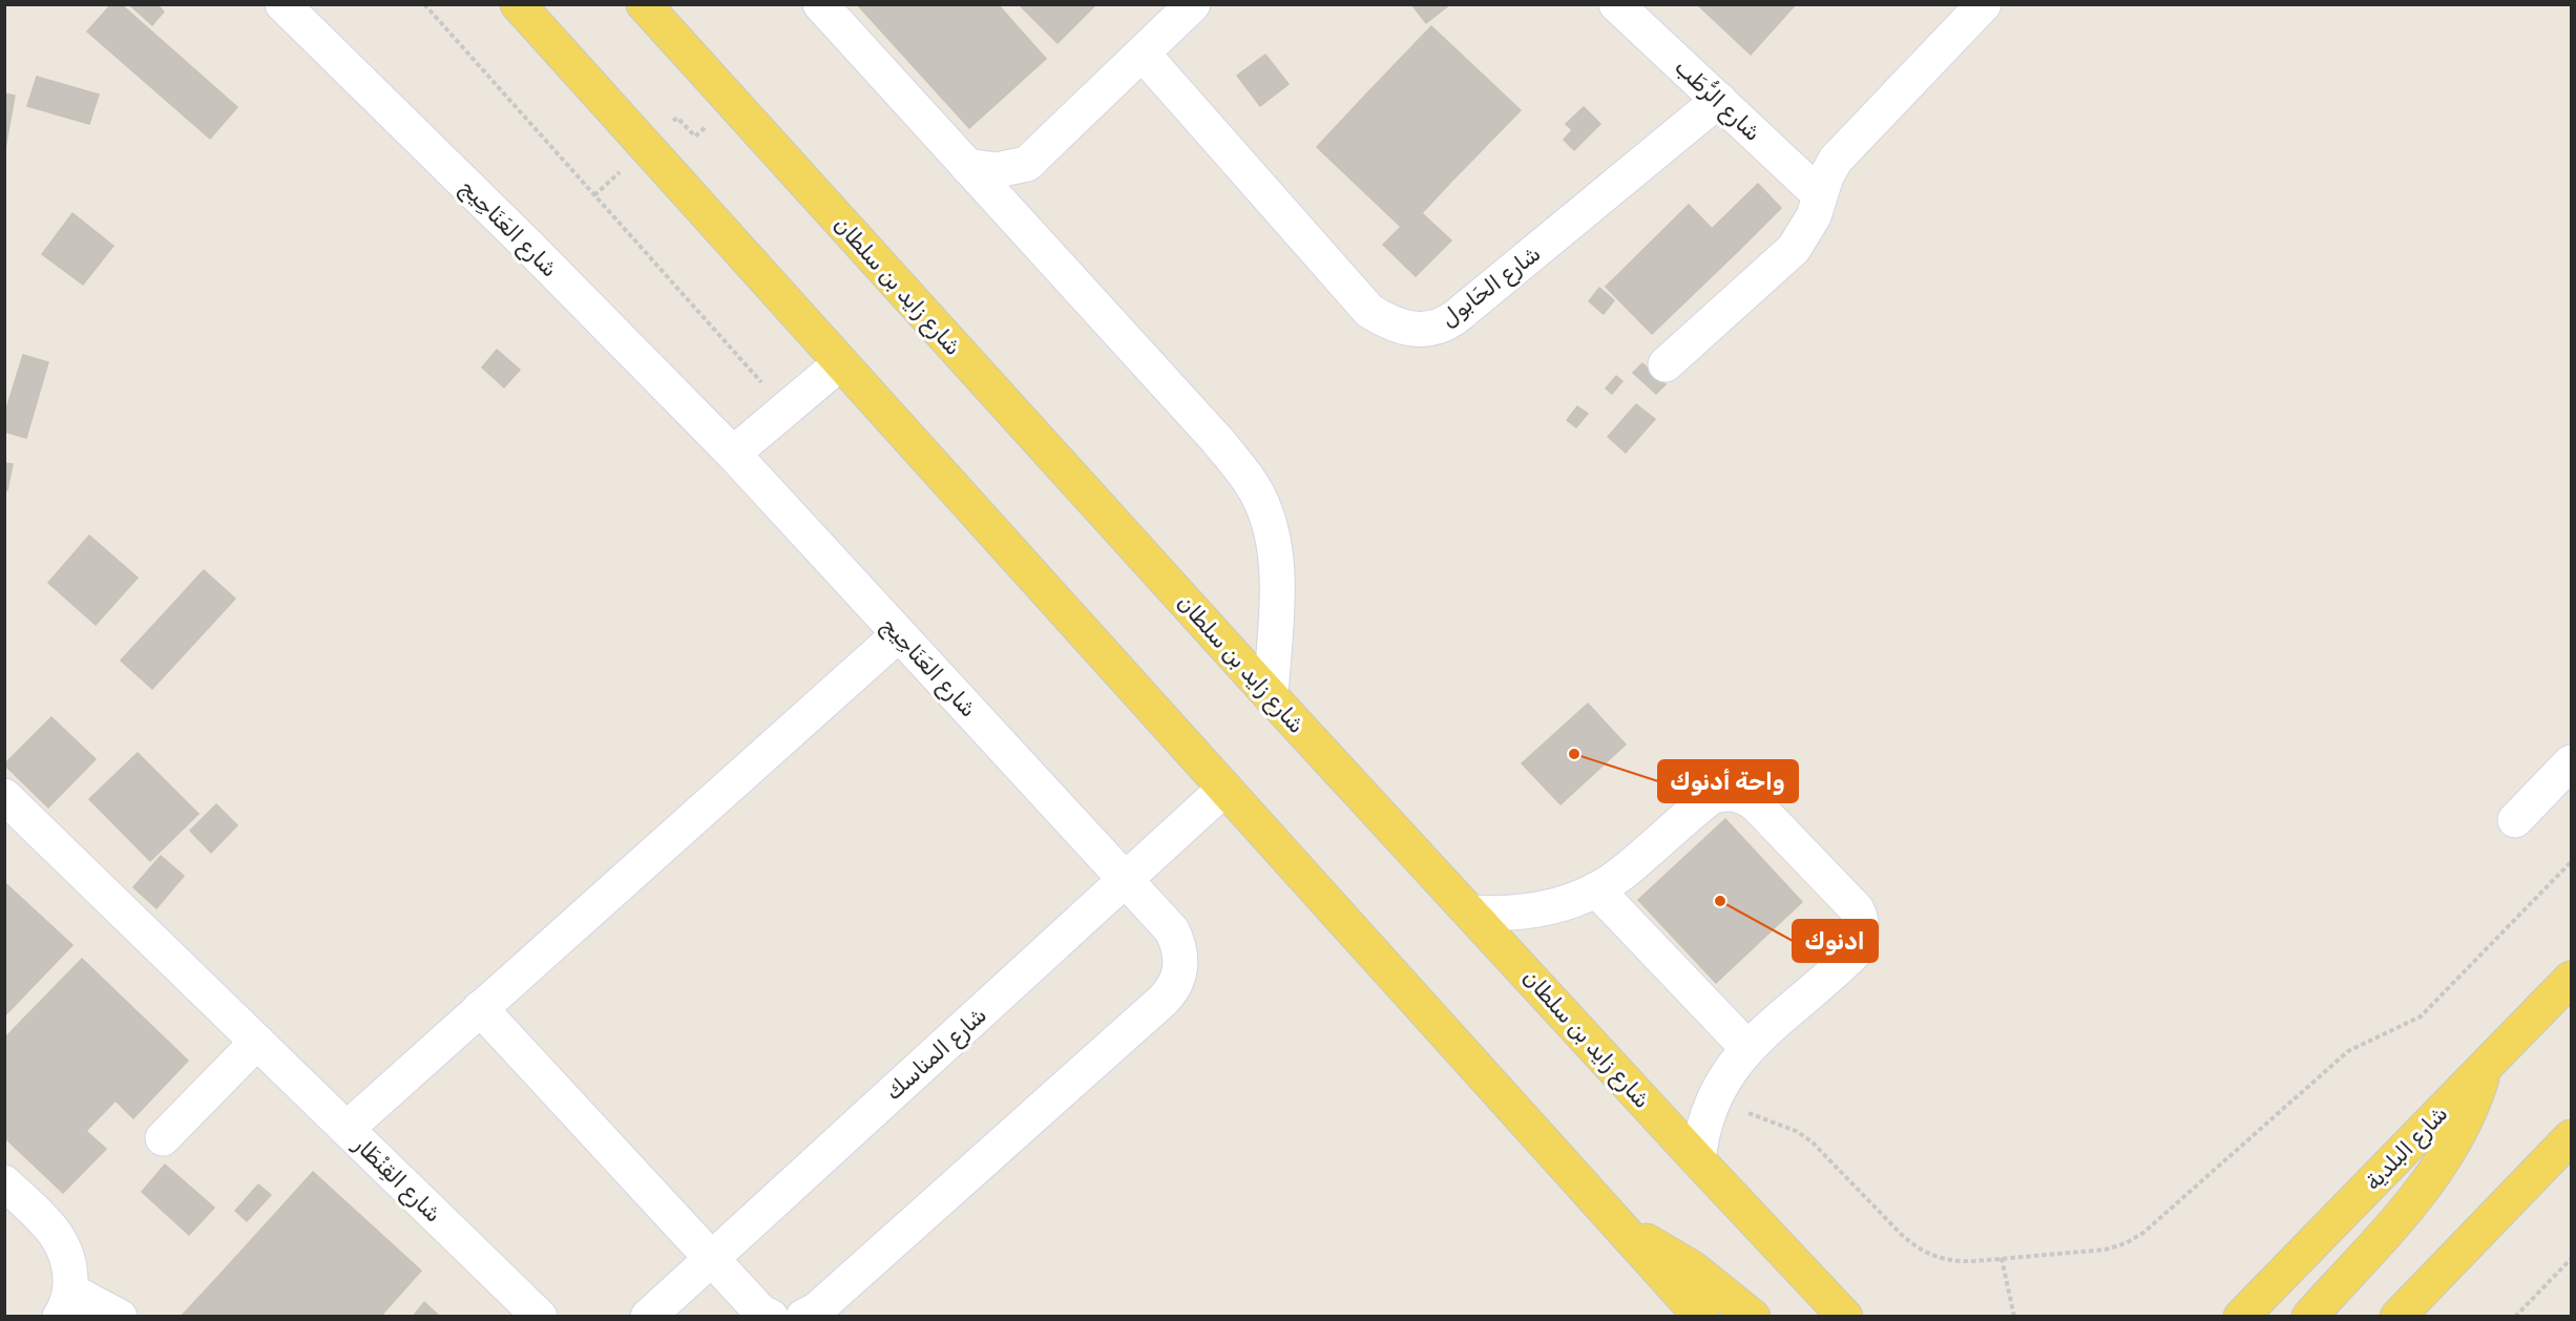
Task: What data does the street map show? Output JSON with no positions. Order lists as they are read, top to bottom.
{
  "streets": {
    "main road": ["شارع زايد بن سلطان", "شارع البلدية"],
    "street": [
      "شارع الرُّطَب",
      "شارع العَنَاجِيج",
      "شارع الحَابول",
      "شارع المناسك",
      "شارع القِنْطَار"
    ]
  },
  "crossings": [
    ["شارع الرُّطَب", "شارع الحَابول"],
    ["شارع العَنَاجِيج", "شارع المناسك"]
  ],
  "places": ["واحة أدنوك", "ادنوك"]
}
